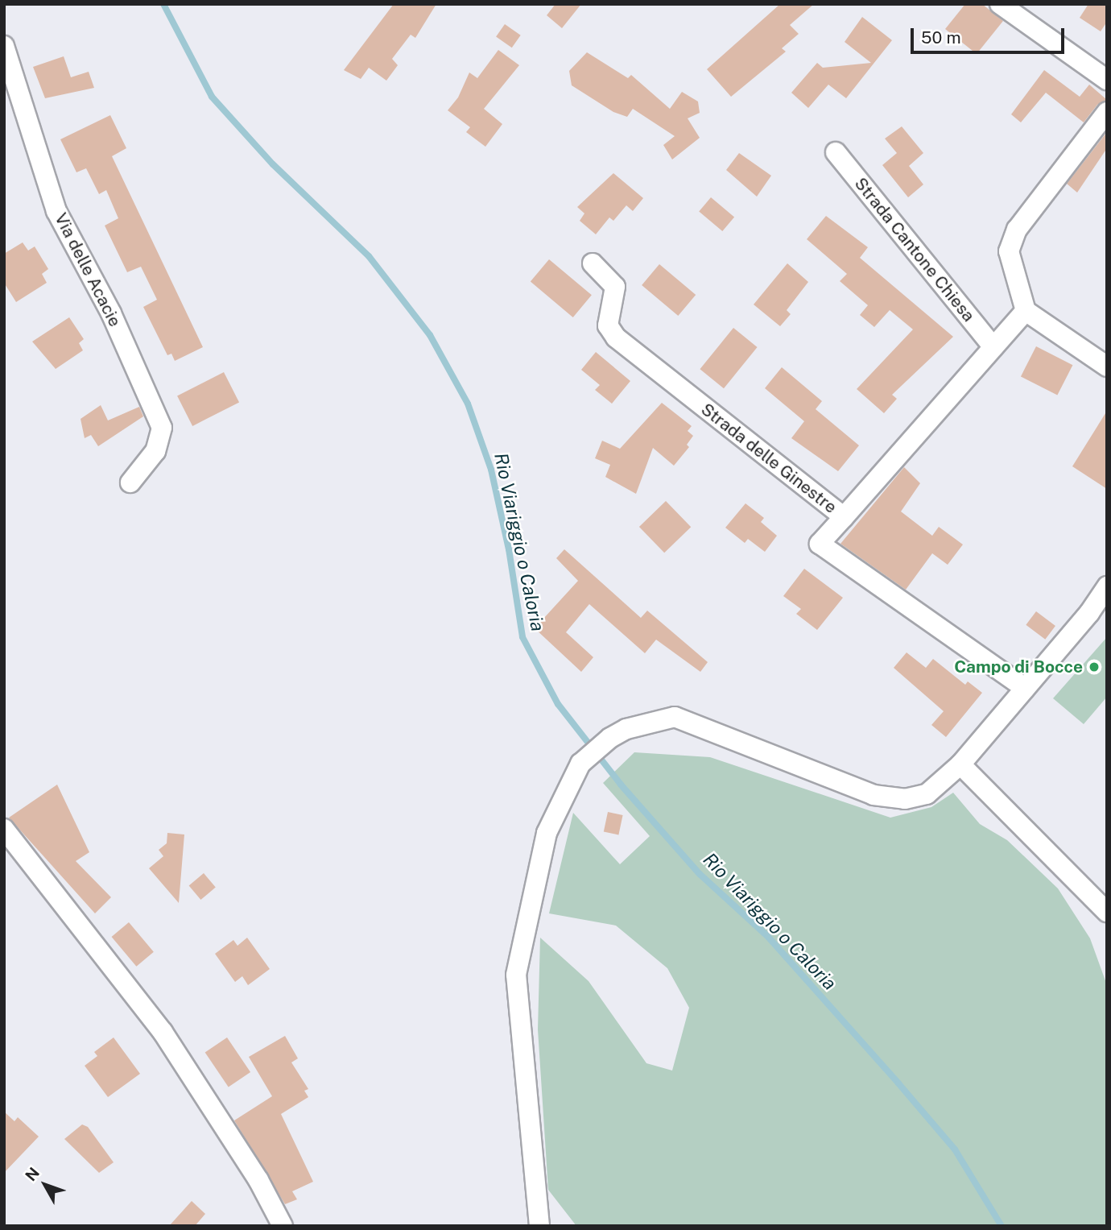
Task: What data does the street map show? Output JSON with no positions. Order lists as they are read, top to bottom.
{
  "streets": {
    "street": ["Strada Cantone Chiesa", "Via delle Acacie", "Strada delle Ginestre"]
  },
  "water": ["Rio Viariggio o Caloria"],
  "places": ["Campo di Bocce"],
  "scale_bar": "50 m",
  "north": "top left"
}
